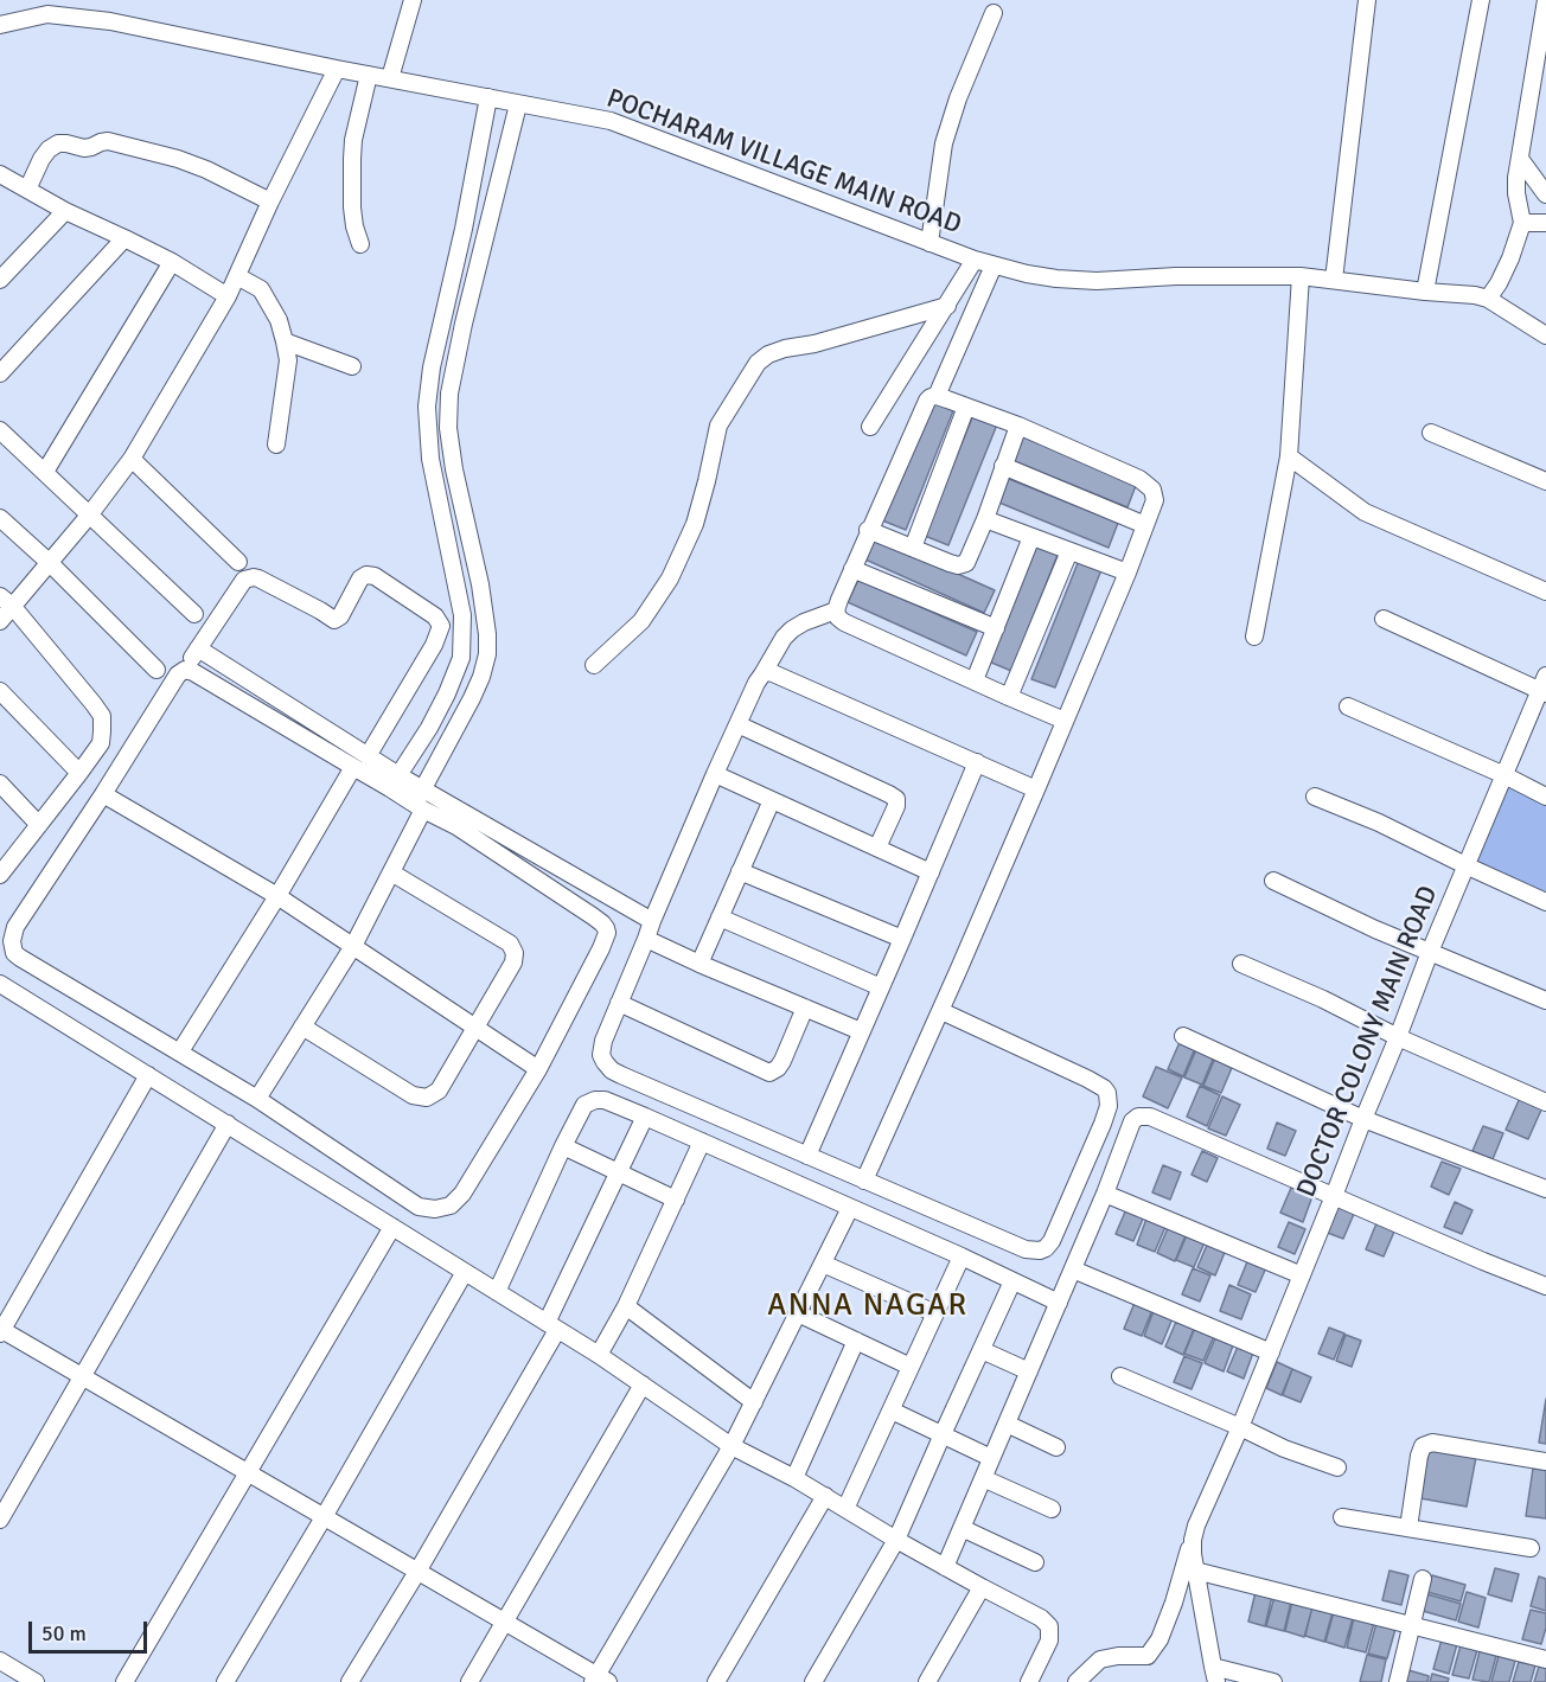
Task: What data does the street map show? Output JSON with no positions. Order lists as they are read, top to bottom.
{
  "streets": {
    "street": ["POCHARAM VILLAGE MAIN ROAD", "DOCTOR COLONY MAIN ROAD"]
  },
  "districts": ["ANNA NAGAR"],
  "scale_bar": "50 m"
}
